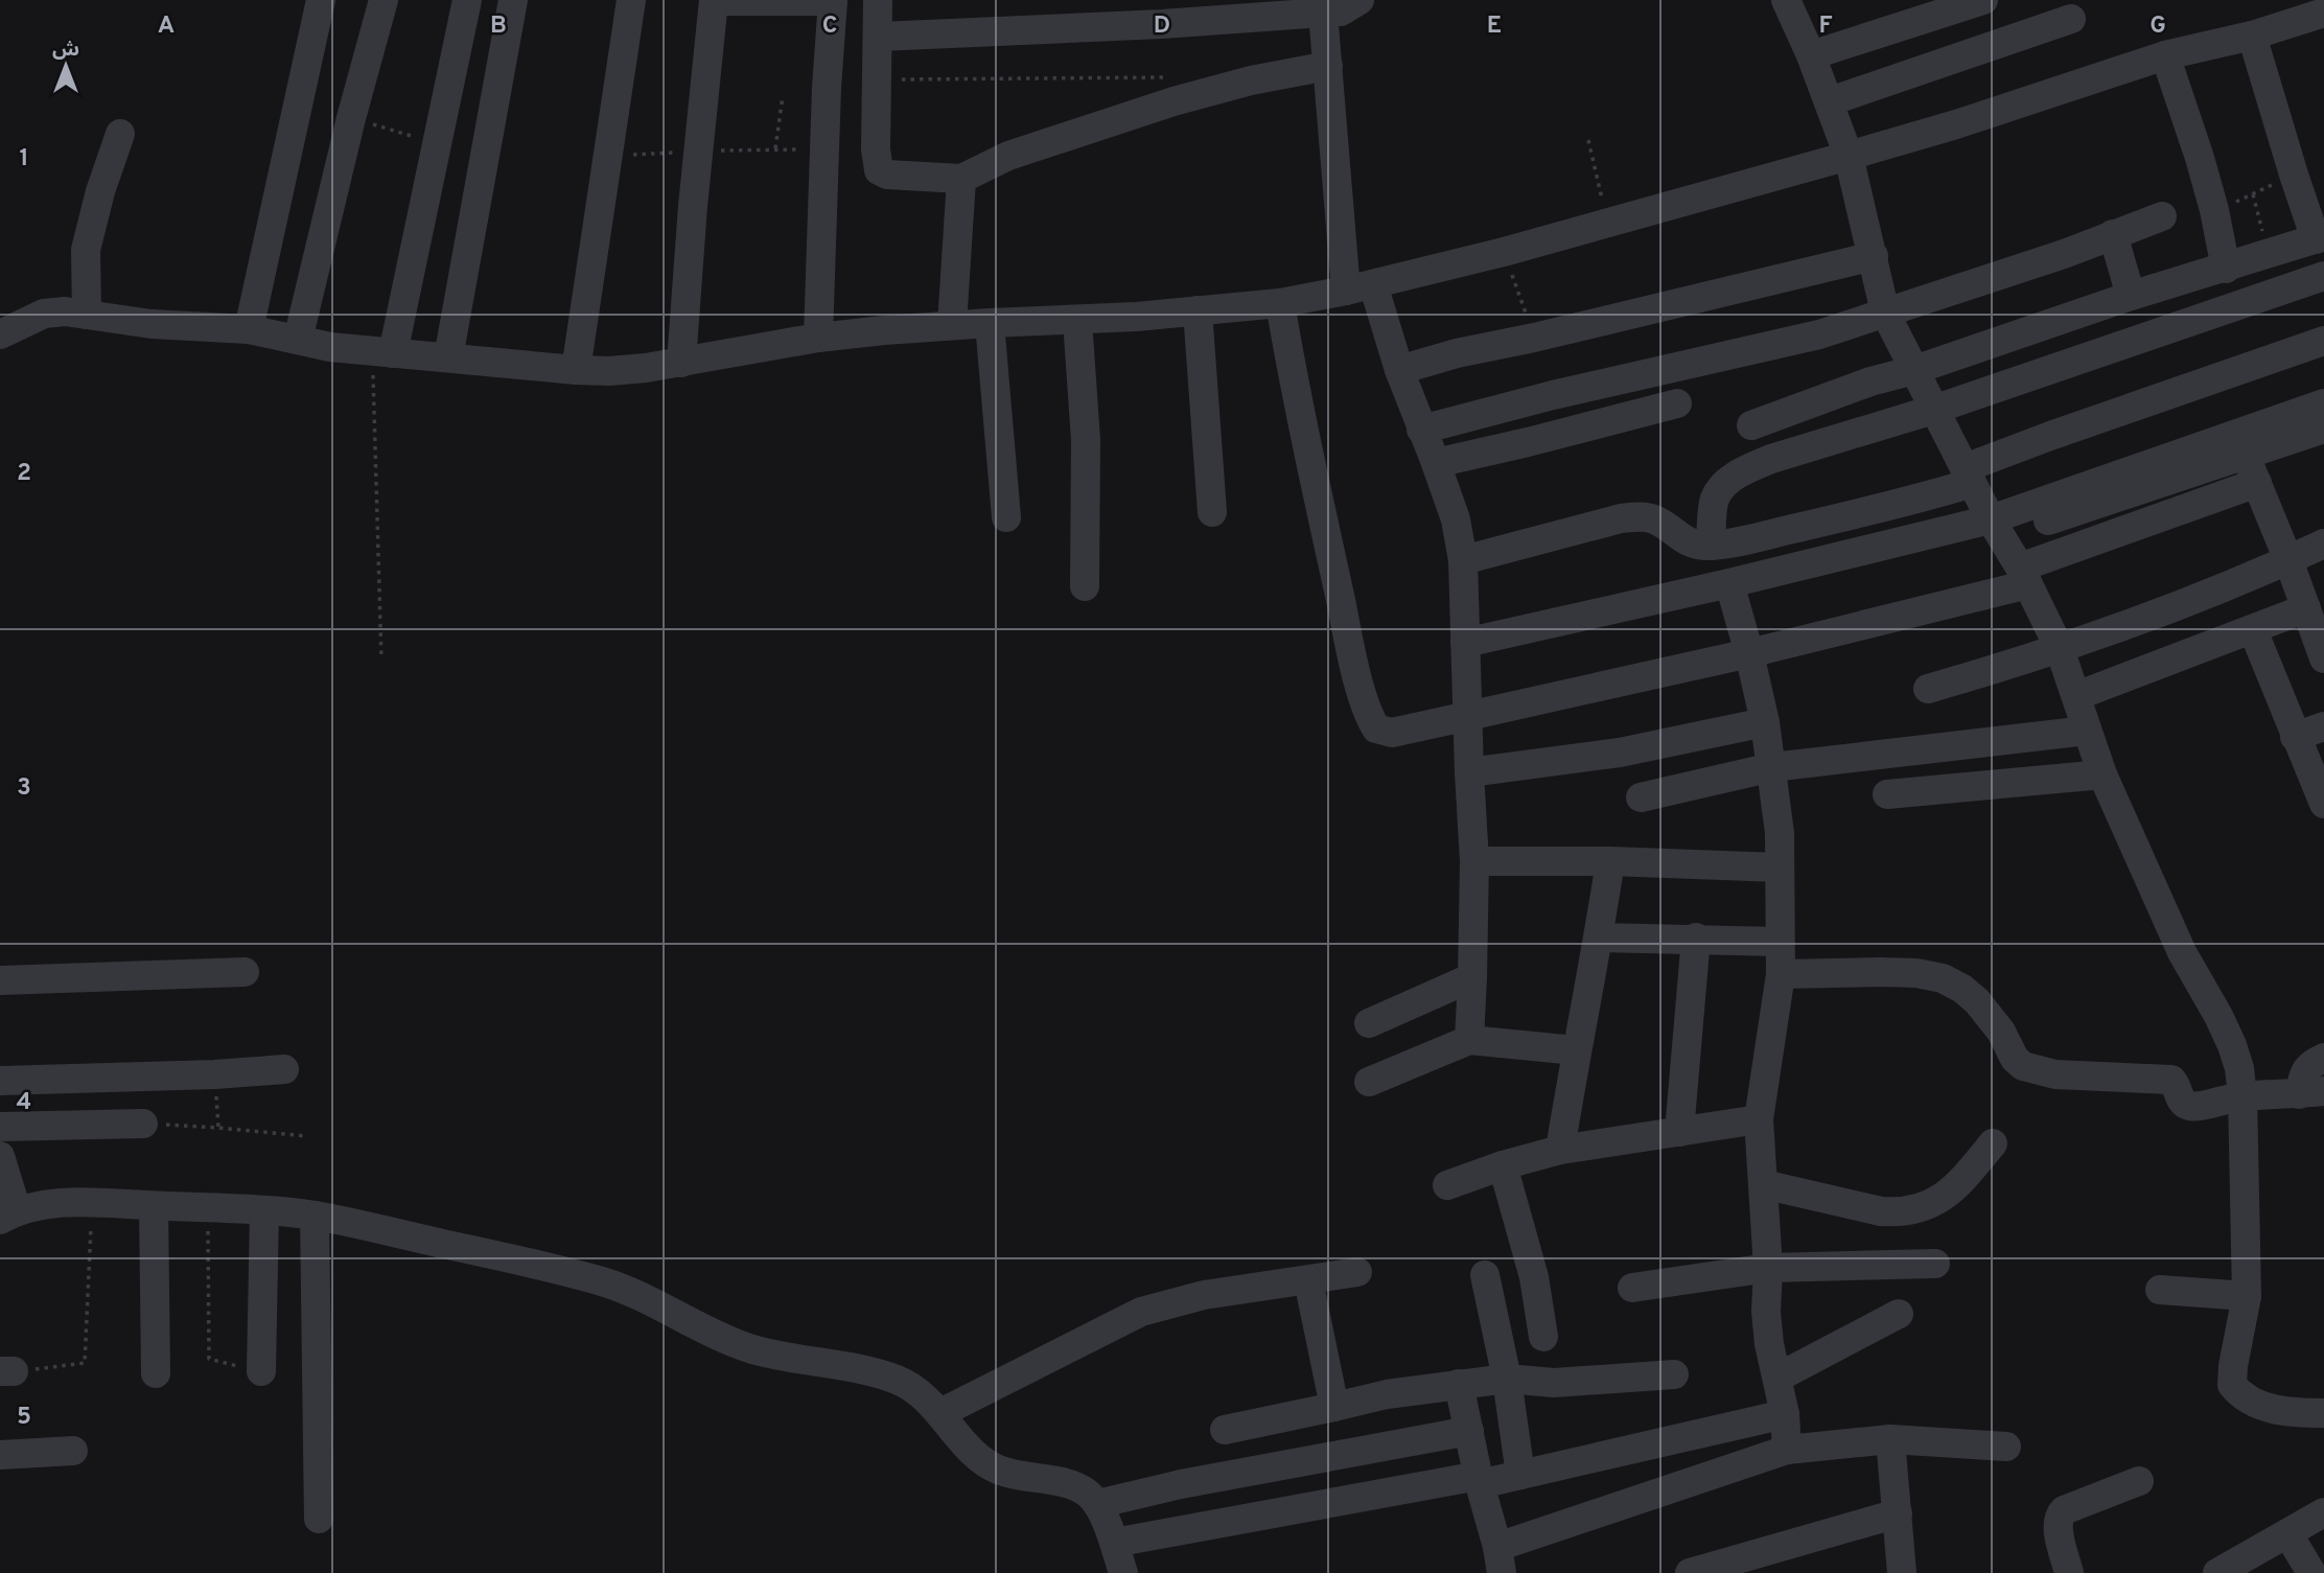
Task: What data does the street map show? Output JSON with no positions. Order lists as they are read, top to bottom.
{
  "north": "top",
  "grid": {
    "columns": [
      "A",
      "B",
      "C",
      "D",
      "E",
      "F",
      "G"
    ],
    "rows": [
      "1",
      "2",
      "3",
      "4",
      "5"
    ]
  }
}
